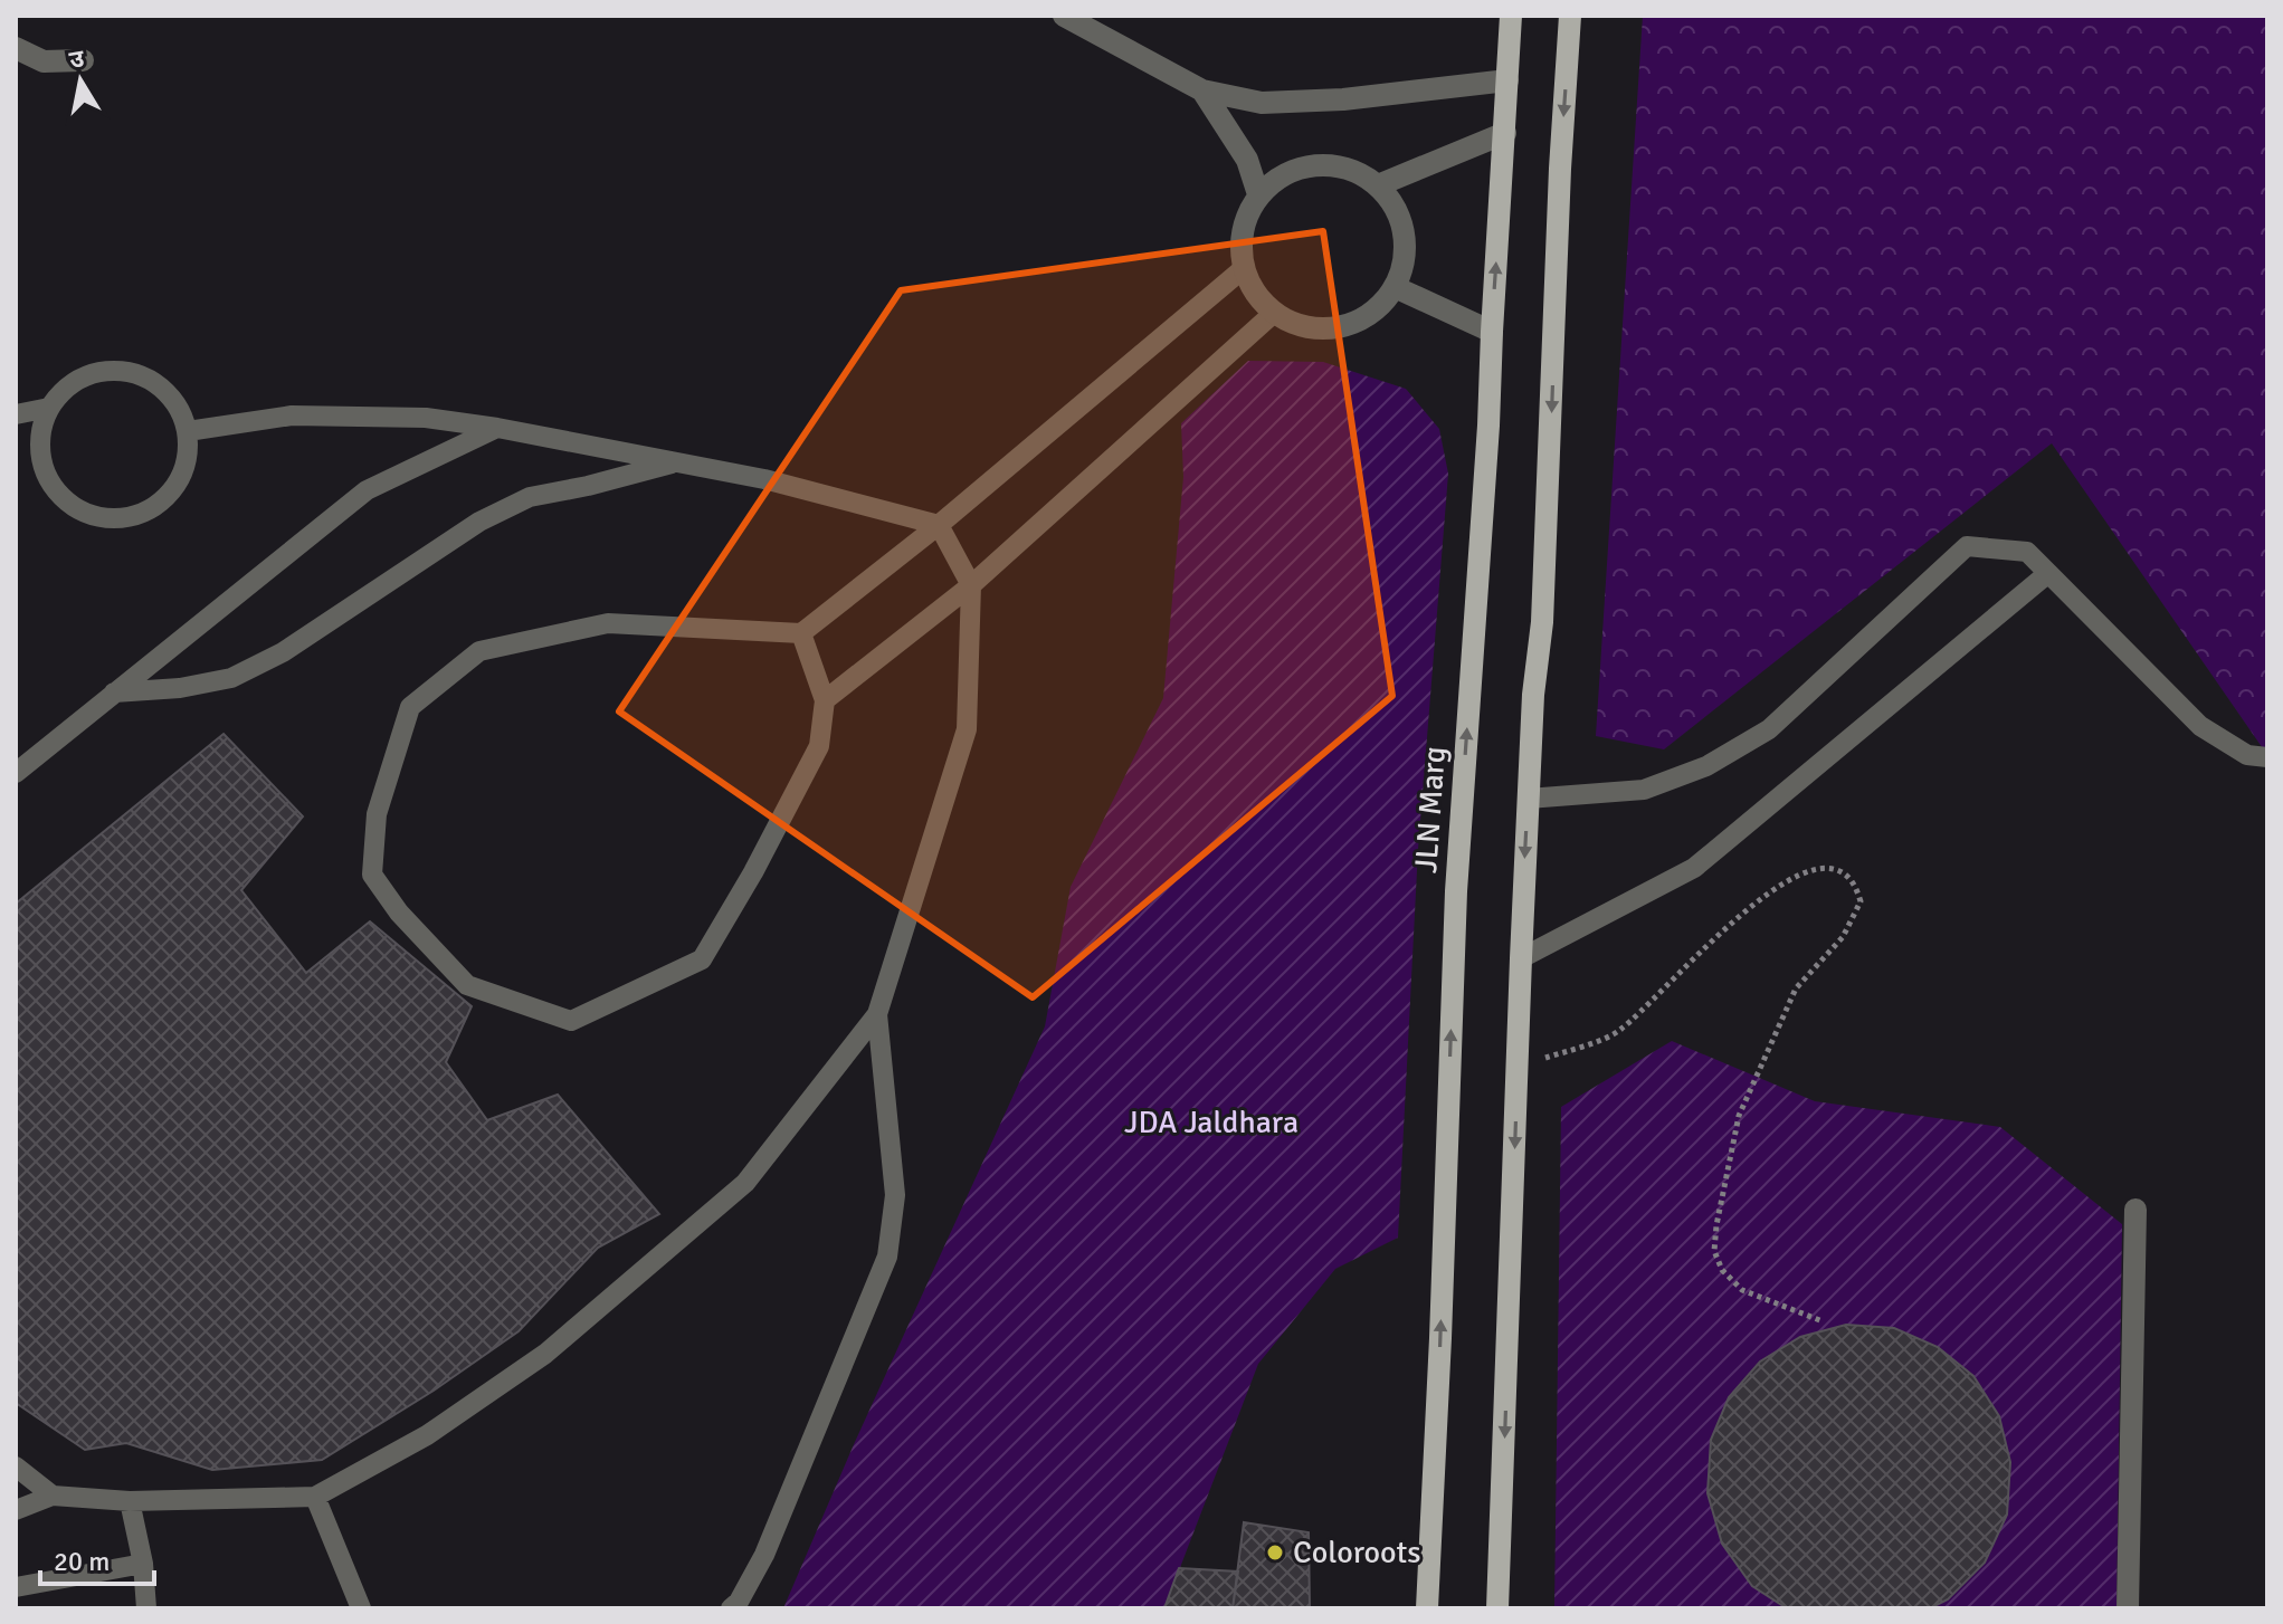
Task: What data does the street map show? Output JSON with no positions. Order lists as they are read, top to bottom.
{
  "streets": {
    "main road": ["JLN Marg"]
  },
  "parks": ["JDA Jaldhara"],
  "places": ["Coloroots"],
  "scale_bar": "20 m",
  "north": "top"
}
